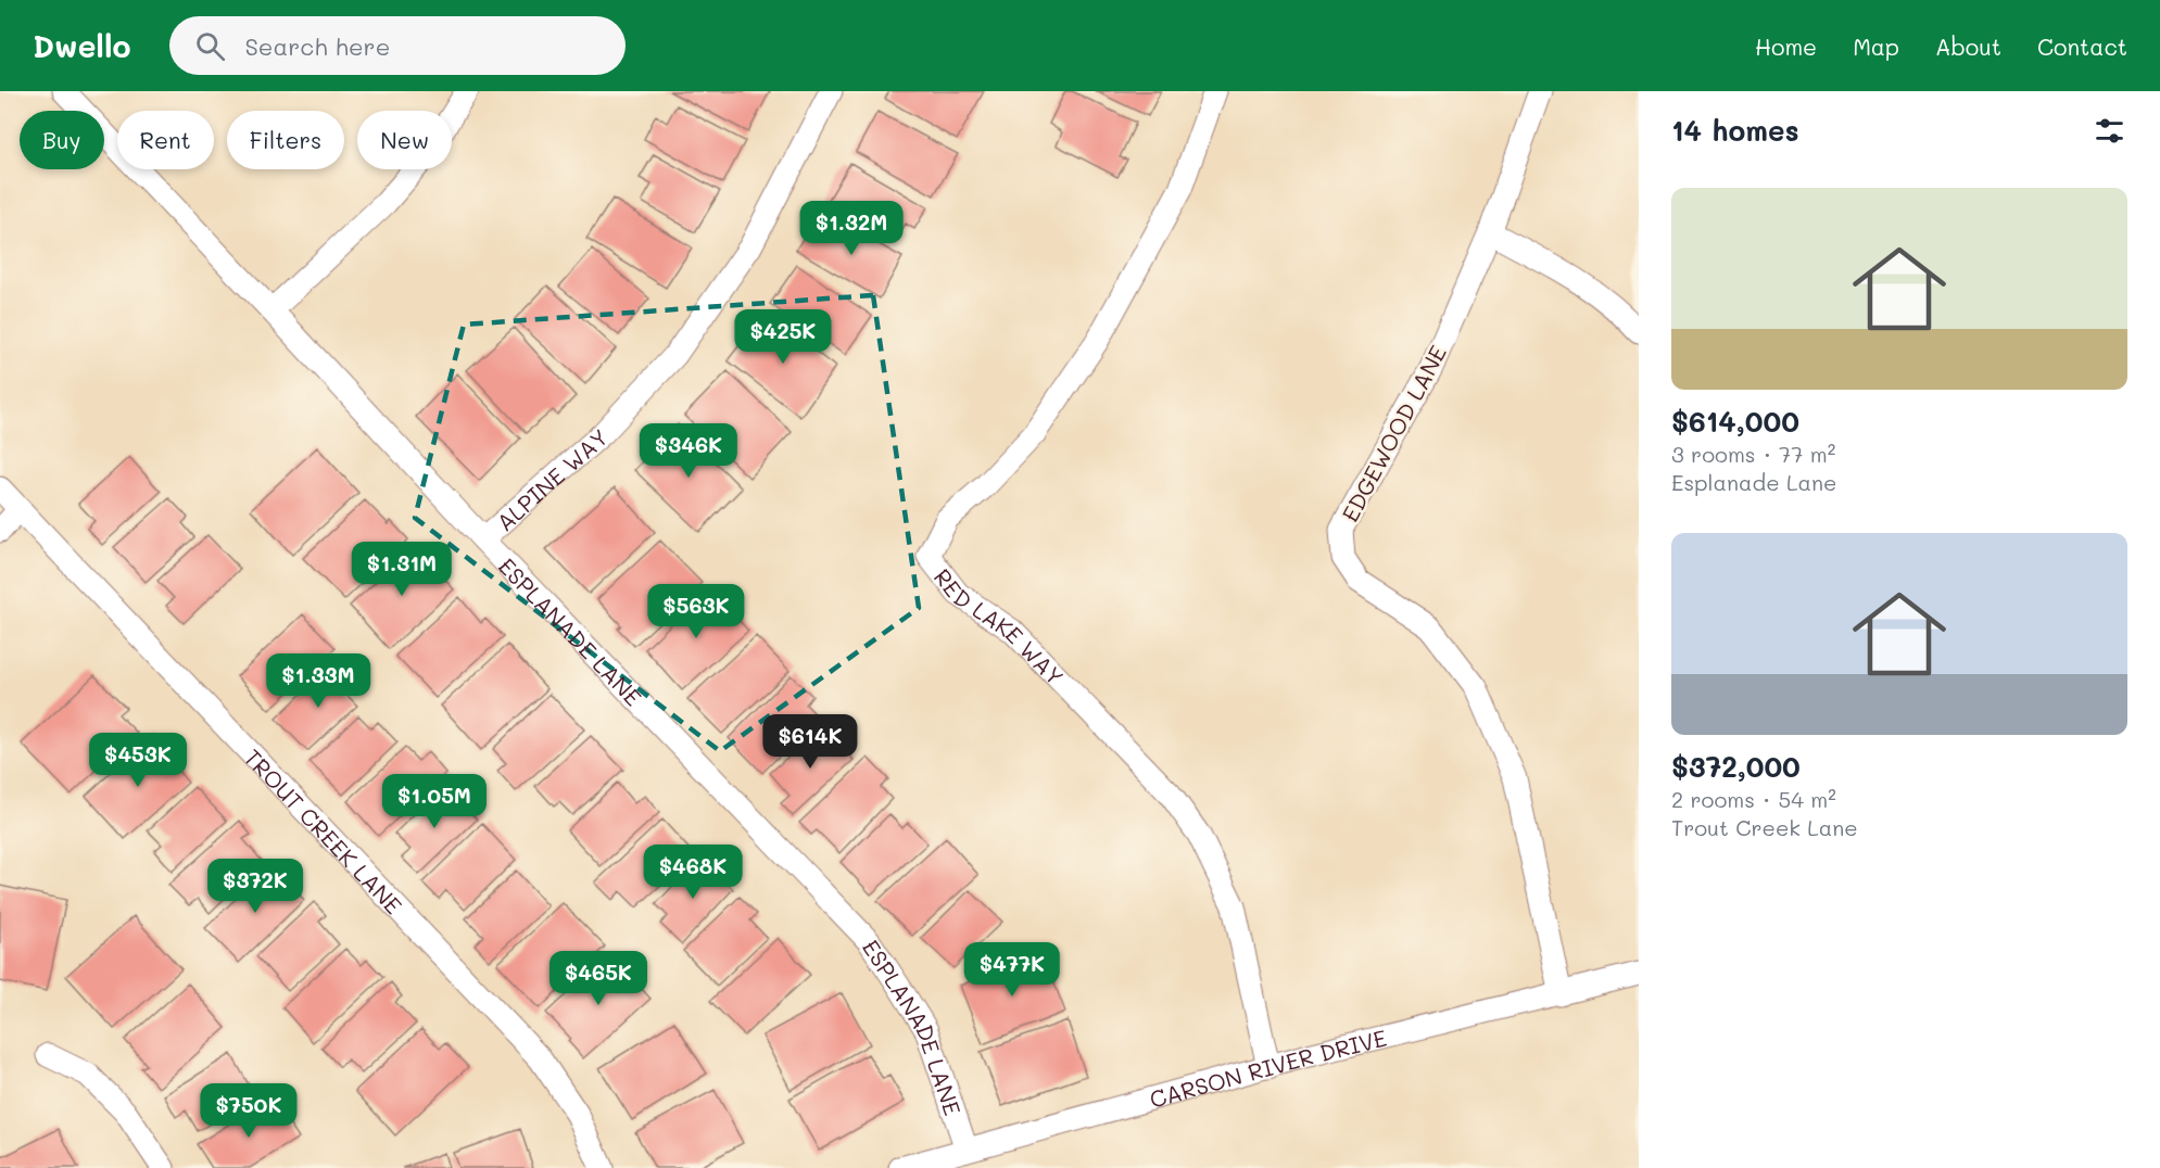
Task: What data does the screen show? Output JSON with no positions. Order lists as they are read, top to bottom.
{
  "streets": {
    "street": [
      "EDGEWOOD LANE",
      "ALPINE WAY",
      "RED LAKE WAY",
      "ESPLANADE LANE",
      "TROUT CREEK LANE",
      "CARSON RIVER DRIVE"
    ]
  },
  "crossings": [
    ["EDGEWOOD LANE", "CARSON RIVER DRIVE"],
    ["ALPINE WAY", "ESPLANADE LANE"],
    ["RED LAKE WAY", "CARSON RIVER DRIVE"],
    ["ESPLANADE LANE", "CARSON RIVER DRIVE"]
  ],
  "page": {
    "header": "Dwello",
    "search": "Search here",
    "nav": [
      "Home",
      "Map",
      "About",
      "Contact"
    ],
    "heading": "14 homes",
    "chip": [
      "Buy",
      "Rent",
      "Filters",
      "New"
    ],
    "list": [
      {
        "name": "$614,000",
        "note": "3 rooms · 77 m² · Esplanade Lane"
      },
      {
        "name": "$372,000",
        "note": "2 rooms · 54 m² · Trout Creek Lane"
      }
    ],
    "price": [
      "$1.32M",
      "$425K",
      "$346K",
      "$1.31M",
      "$563K",
      "$1.33M",
      "$614K",
      "$453K",
      "$1.05M",
      "$468K",
      "$372K",
      "$477K",
      "$465K",
      "$750K"
    ]
  }
}
